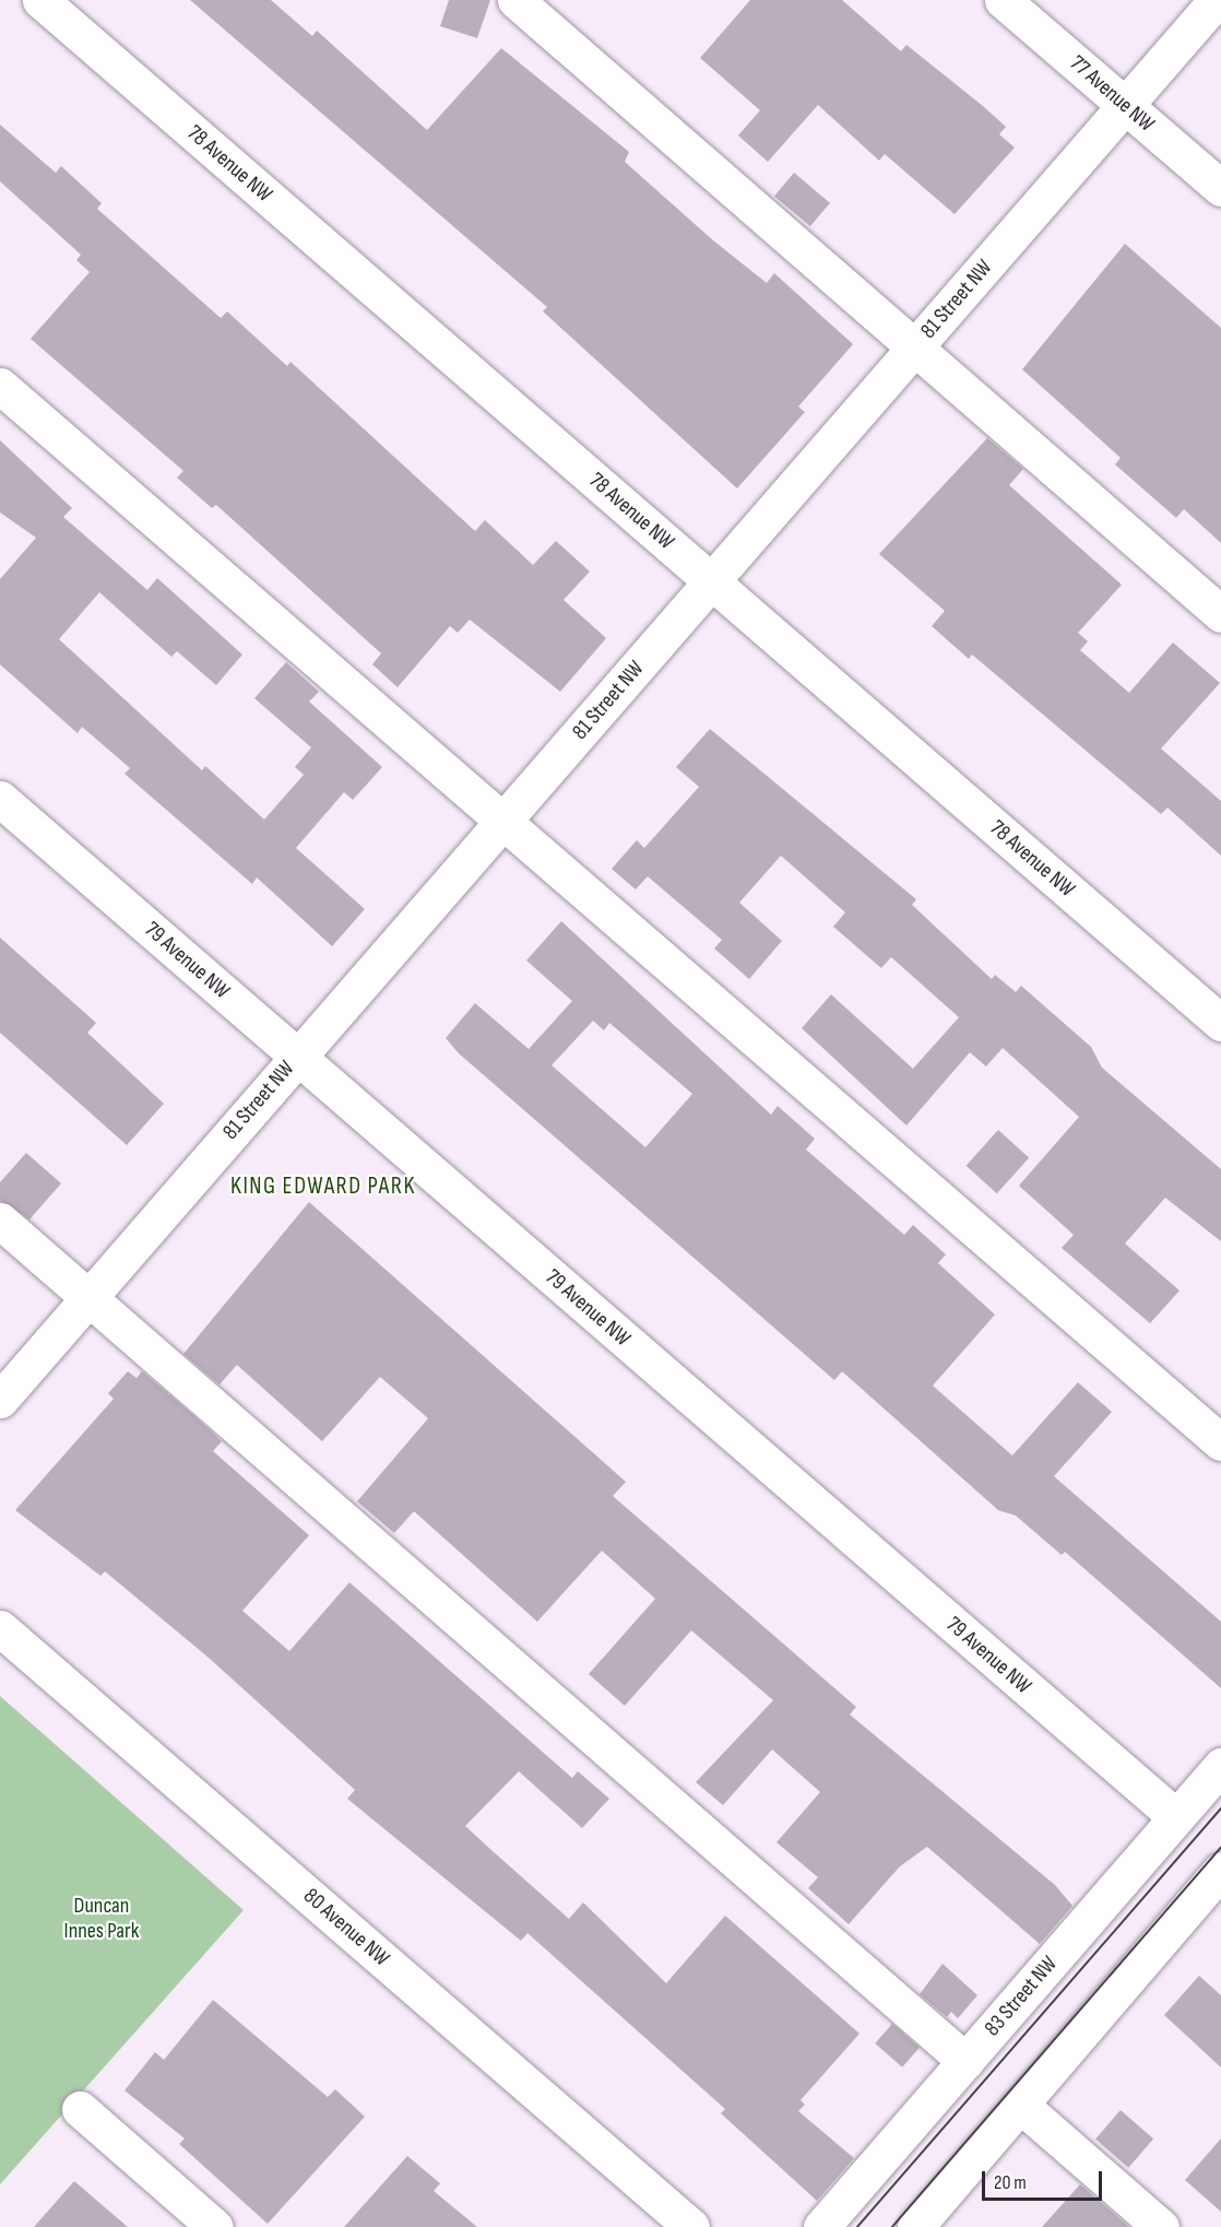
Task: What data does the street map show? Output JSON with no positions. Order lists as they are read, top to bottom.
{
  "streets": {
    "street": [
      "77 Avenue NW",
      "78 Avenue NW",
      "81 Street NW",
      "79 Avenue NW",
      "80 Avenue NW",
      "83 Street NW"
    ]
  },
  "crossings": [
    ["77 Avenue NW", "81 Street NW"],
    ["78 Avenue NW", "81 Street NW"],
    ["81 Street NW", "79 Avenue NW"],
    ["79 Avenue NW", "83 Street NW"]
  ],
  "districts": ["KING EDWARD PARK"],
  "parks": ["Duncan Innes Park"],
  "scale_bar": "20 m"
}
